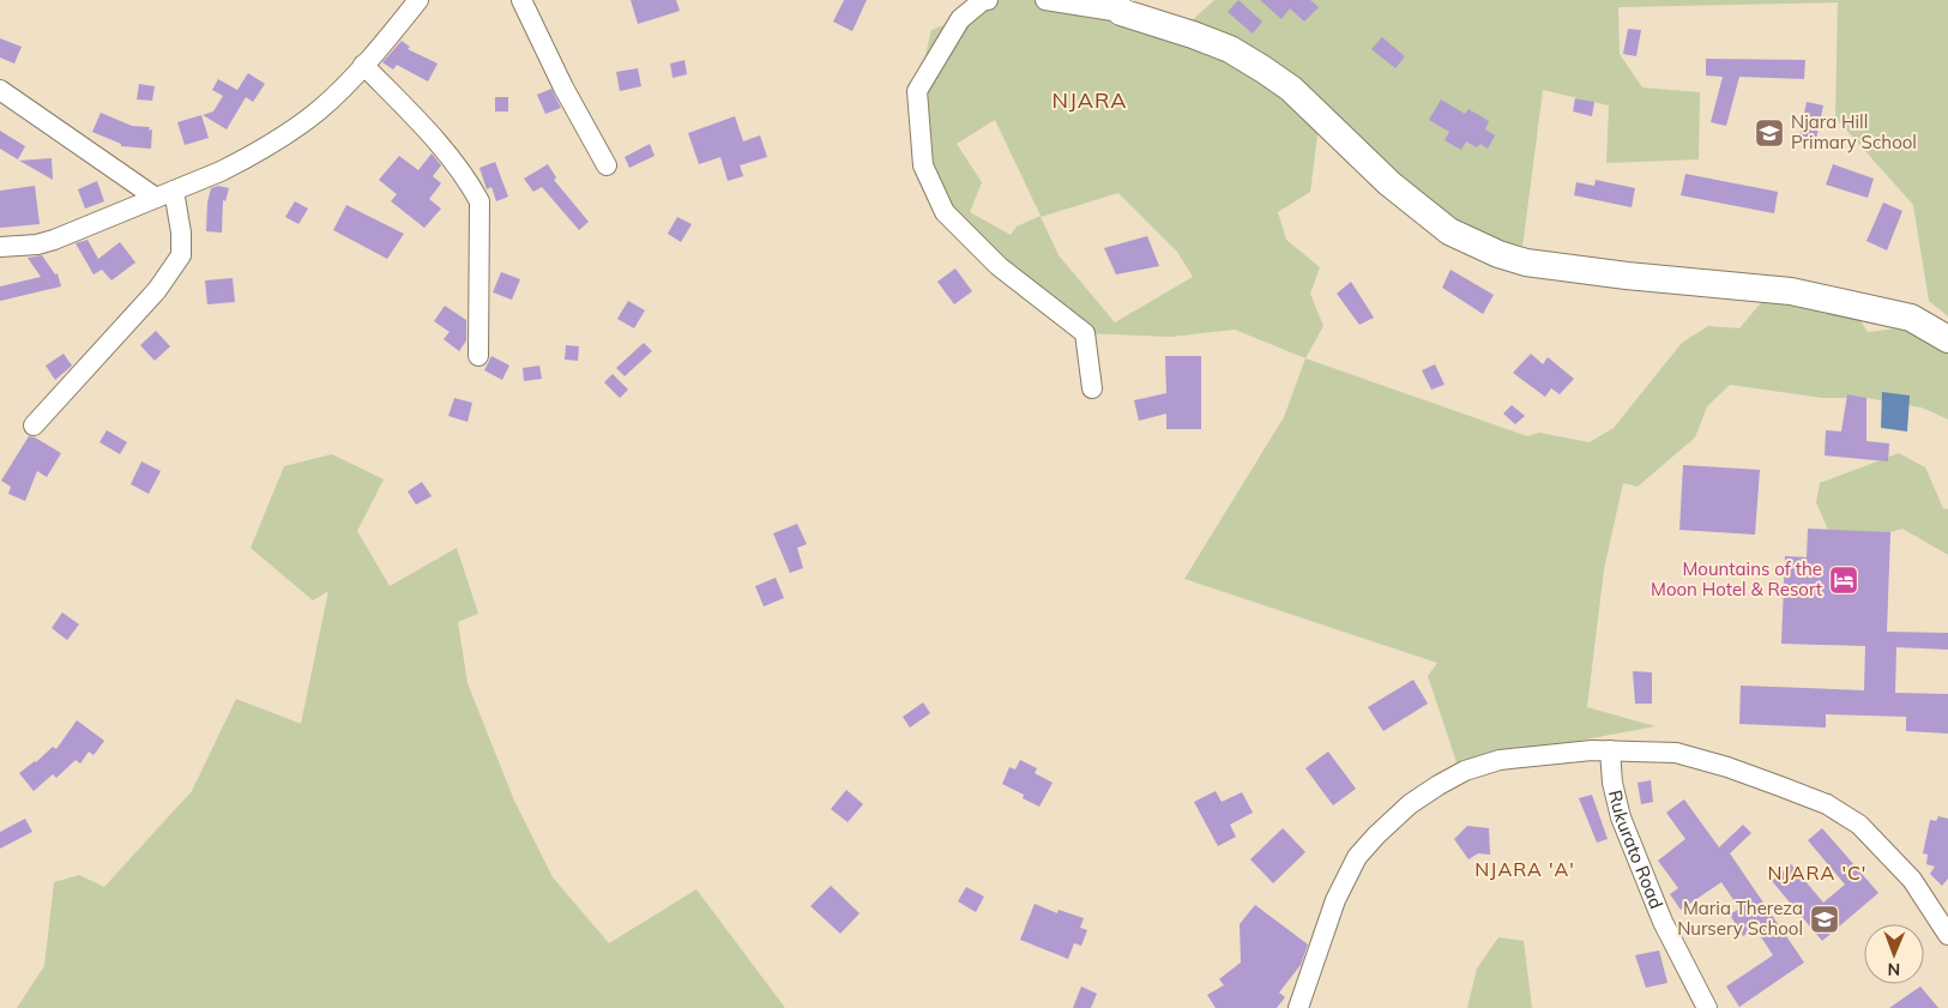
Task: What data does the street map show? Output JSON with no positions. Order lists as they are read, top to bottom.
{
  "streets": {
    "street": ["Rukurato Road"]
  },
  "districts": ["NJARA", "NJARA 'A'", "NJARA 'C'"],
  "places": {
    "school or university": ["Njara Hill Primary School", "Maria Thereza Nursery School"],
    "hotel": ["Mountains of the Moon Hotel & Resort"]
  },
  "north": "bottom"
}
